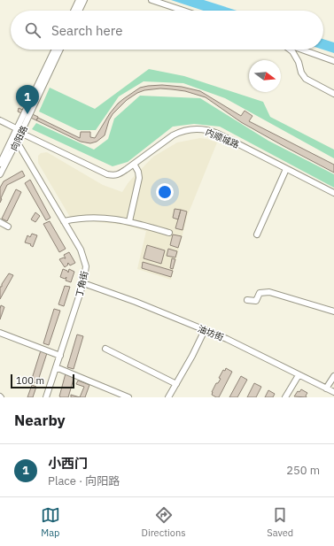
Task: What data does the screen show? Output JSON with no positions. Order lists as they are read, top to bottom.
{
  "streets": {
    "street": [
      "向阳路",
      "内顺城路",
      "丁角街",
      "油坊街"
    ]
  },
  "crossings": [
    ["向阳路", "内顺城路"],
    ["向阳路", "丁角街"],
    ["丁角街", "油坊街"]
  ],
  "scale_bar": "100 m",
  "north": "right",
  "page": {
    "search": "Search here",
    "pins": "1",
    "scale": "100 m",
    "heading": "Nearby",
    "list": [
      {
        "mark": "1",
        "name": "小西门",
        "note": "Place · 向阳路",
        "value": "250 m"
      }
    ],
    "nav": ["Map", "Directions", "Saved"]
  }
}
